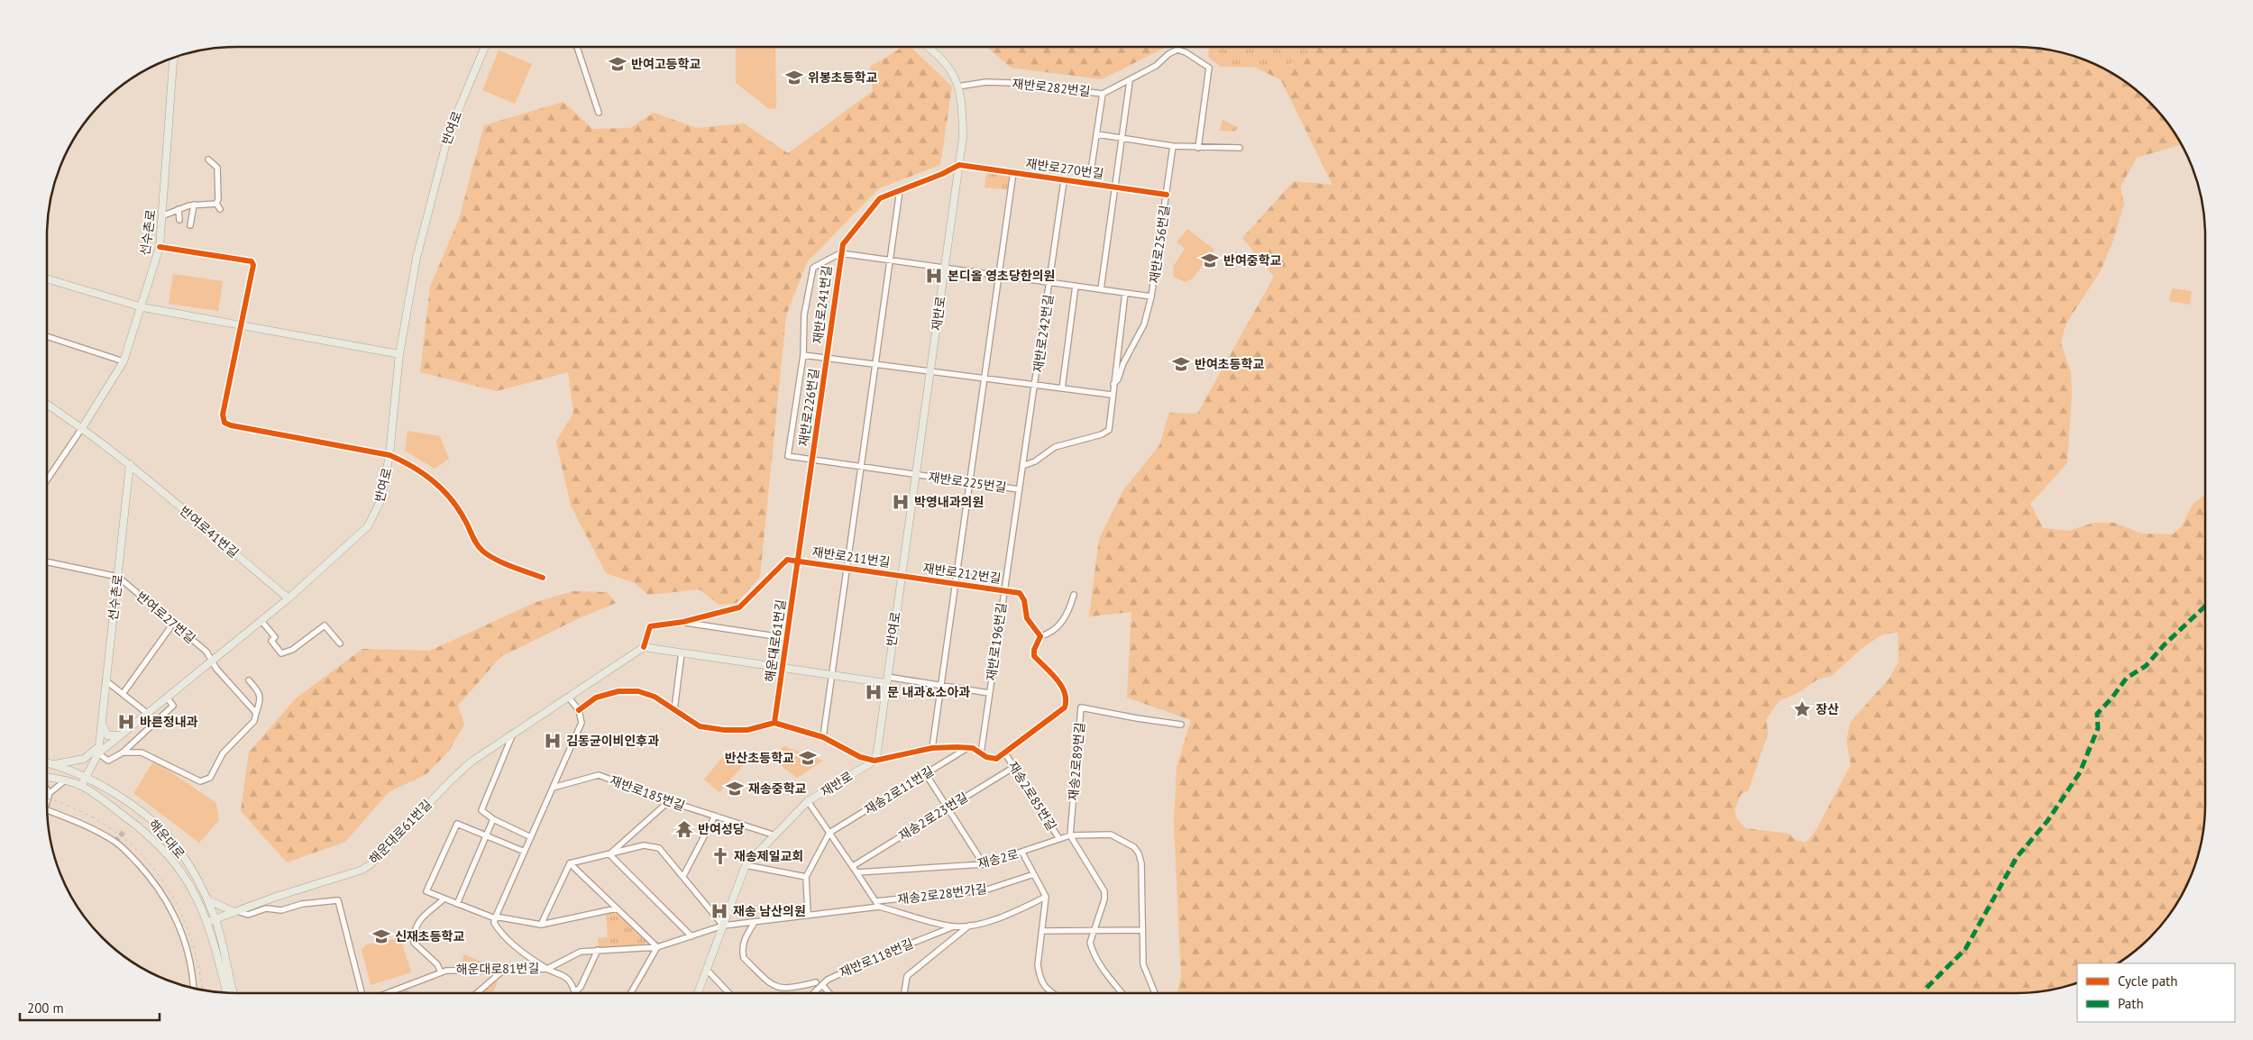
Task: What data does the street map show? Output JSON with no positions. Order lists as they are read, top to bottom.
{
  "streets": {
    "main road": [
      "반여로",
      "선수촌로",
      "재반로",
      "반여로41번길",
      "해운대로61번길",
      "해운대로"
    ],
    "street": [
      "재반로282번길",
      "재반로270번길",
      "재반로256번길",
      "재반로241번길",
      "재반로242번길",
      "재반로226번길",
      "재반로225번길",
      "재반로211번길",
      "재반로212번길",
      "반여로27번길",
      "재반로196번길",
      "재송2로89번길",
      "재송2로11번길",
      "재반로185번길",
      "재송2로85번길",
      "재송2로23번길",
      "재송2로",
      "재송2로28번가길",
      "재반로118번길",
      "해운대로81번길"
    ]
  },
  "crossings": [
    ["재반로282번길", "재반로270번길"],
    ["재반로282번길", "재반로"],
    ["반여로", "선수촌로"],
    ["반여로", "재반로"],
    ["반여로", "반여로41번길"],
    ["반여로", "재반로211번길"],
    ["반여로", "재반로212번길"],
    ["반여로", "반여로27번길"],
    ["반여로", "해운대로61번길"],
    ["반여로", "재반로196번길"],
    ["반여로", "해운대로"],
    ["재반로270번길", "재반로256번길"],
    ["재반로270번길", "재반로"],
    ["선수촌로", "반여로41번길"],
    ["선수촌로", "반여로27번길"],
    ["재반로256번길", "재반로241번길"],
    ["재반로256번길", "재반로"],
    ["재반로256번길", "재반로242번길"],
    ["재반로241번길", "재반로"],
    ["재반로241번길", "재반로242번길"],
    ["재반로241번길", "재반로226번길"],
    ["재반로", "재반로242번길"],
    ["재반로", "재반로226번길"],
    ["재반로", "재반로225번길"],
    ["재반로", "재반로211번길"],
    ["재반로", "재반로212번길"],
    ["재반로", "재반로185번길"],
    ["재반로", "해운대로81번길"],
    ["재반로226번길", "재반로225번길"],
    ["재반로226번길", "재반로211번길"],
    ["재반로225번길", "재반로212번길"],
    ["재반로211번길", "재반로212번길"],
    ["재반로211번길", "해운대로61번길"],
    ["재반로212번길", "재반로196번길"],
    ["해운대로61번길", "재반로196번길"],
    ["해운대로61번길", "해운대로"],
    ["재송2로89번길", "재송2로"],
    ["재송2로85번길", "재송2로23번길"],
    ["재송2로85번길", "재송2로"]
  ],
  "places": {
    "school or university": [
      "반여고등학교",
      "위봉초등학교",
      "반여중학교",
      "반여초등학교",
      "반산초등학교",
      "재송중학교",
      "신재초등학교"
    ],
    "hospital": [
      "본디올 영초당한의원",
      "박영내과의원",
      "문 내과&소아과",
      "바른정내과",
      "김동균이비인후과",
      "재송 남산의원"
    ],
    "place": ["장산"],
    "temple": ["반여성당"],
    "church": ["재송제일교회"]
  },
  "legend": ["Cycle path", "Path"],
  "scale_bar": "200 m"
}
